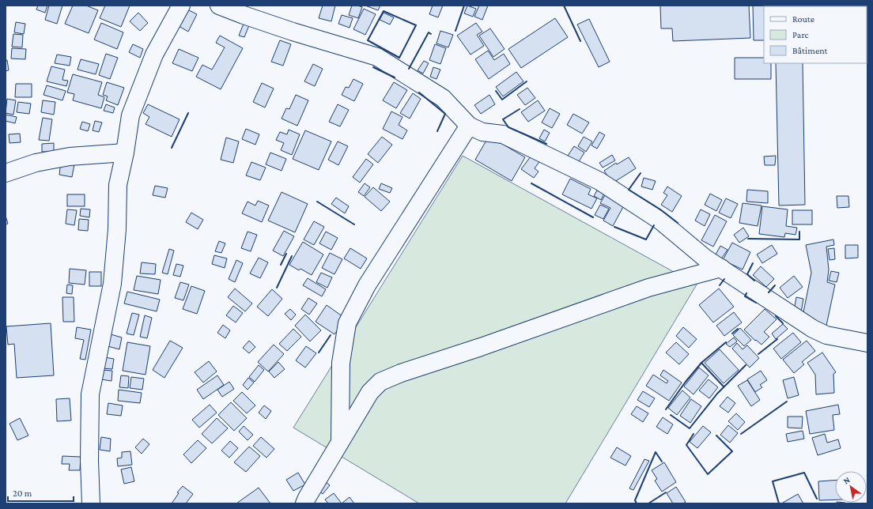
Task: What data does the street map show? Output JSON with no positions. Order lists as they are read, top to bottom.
{
  "legend": ["Route", "Parc", "Bâtiment"],
  "scale_bar": "20 m",
  "north": "top left"
}
